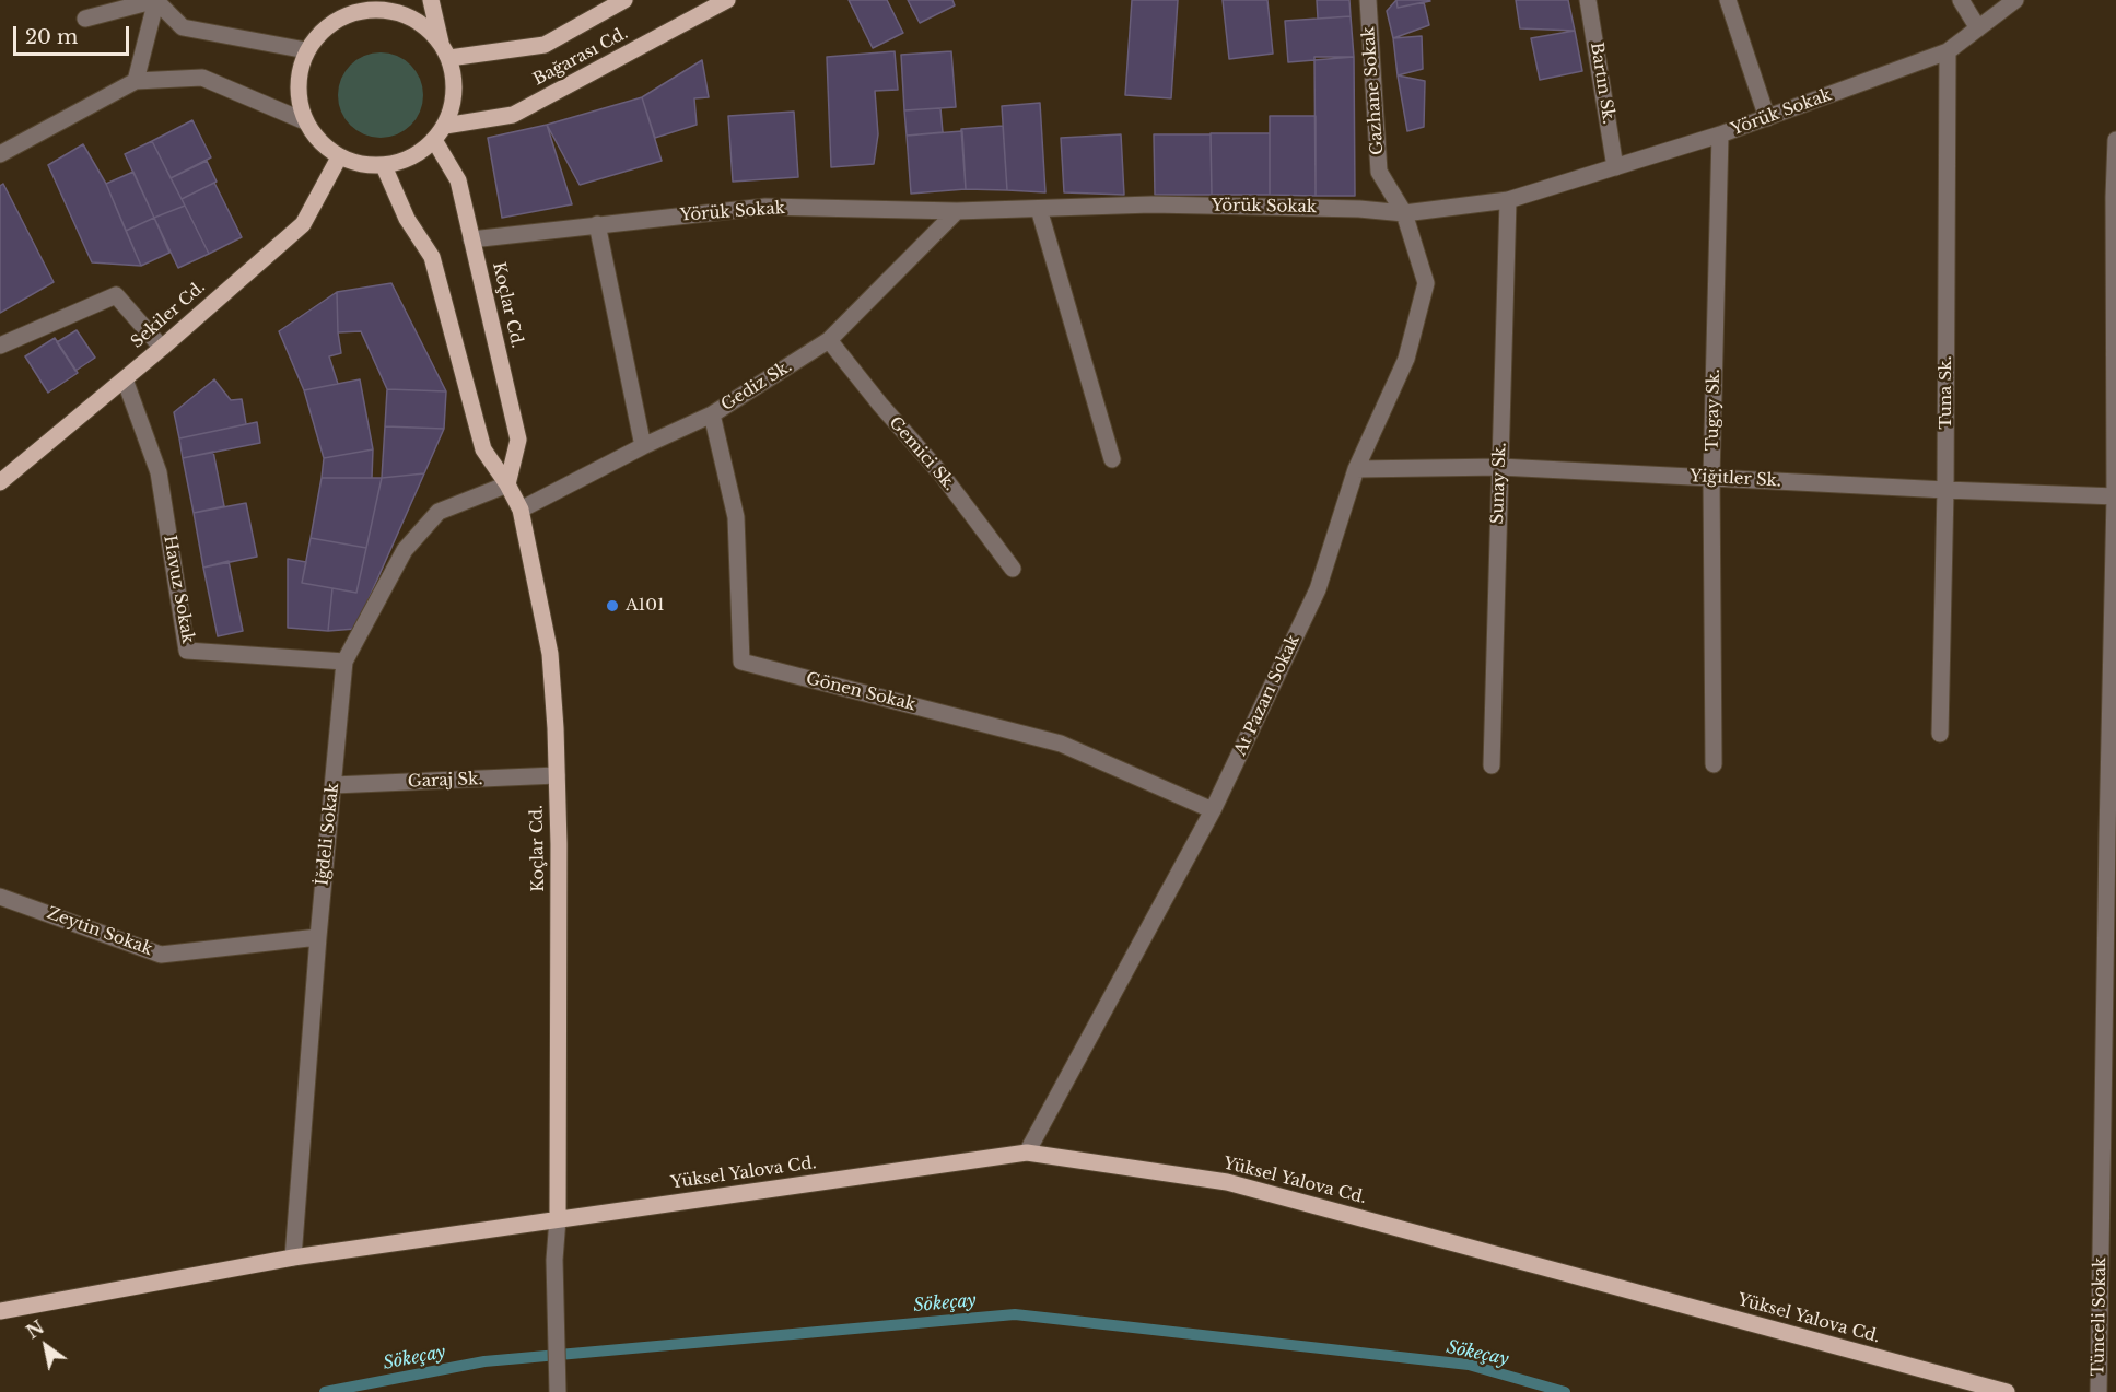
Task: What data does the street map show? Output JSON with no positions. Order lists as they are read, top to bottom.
{
  "streets": {
    "main road": [
      "Bağarası Cd.",
      "Koçlar Cd.",
      "Sekiler Cd.",
      "Yüksel Yalova Cd."
    ],
    "street": [
      "Bartın Sk.",
      "Gazhane Sokak",
      "Yörük Sokak",
      "Gediz Sk.",
      "Tuna Sk.",
      "Tugay Sk.",
      "Gemici Sk.",
      "Yiğitler Sk.",
      "Sunay Sk.",
      "Havuz Sokak",
      "Gönen Sokak",
      "At Pazarı Sokak",
      "Garaj Sk.",
      "İğdeli Sokak",
      "Zeytin Sokak",
      "Tünceli Sokak"
    ]
  },
  "crossings": [
    ["Bağarası Cd.", "Koçlar Cd."],
    ["Bağarası Cd.", "Sekiler Cd."],
    ["Bartın Sk.", "Yörük Sokak"],
    ["Gazhane Sokak", "Yörük Sokak"],
    ["Gazhane Sokak", "At Pazarı Sokak"],
    ["Yörük Sokak", "Koçlar Cd."],
    ["Yörük Sokak", "Gediz Sk."],
    ["Yörük Sokak", "Tuna Sk."],
    ["Yörük Sokak", "Tugay Sk."],
    ["Yörük Sokak", "Sunay Sk."],
    ["Yörük Sokak", "At Pazarı Sokak"],
    ["Koçlar Cd.", "Sekiler Cd."],
    ["Koçlar Cd.", "Gediz Sk."],
    ["Koçlar Cd.", "Garaj Sk."],
    ["Koçlar Cd.", "İğdeli Sokak"],
    ["Koçlar Cd.", "Yüksel Yalova Cd."],
    ["Sekiler Cd.", "Havuz Sokak"],
    ["Gediz Sk.", "Gemici Sk."],
    ["Gediz Sk.", "Gönen Sokak"],
    ["Tuna Sk.", "Yiğitler Sk."],
    ["Tugay Sk.", "Yiğitler Sk."],
    ["Yiğitler Sk.", "Sunay Sk."],
    ["Yiğitler Sk.", "At Pazarı Sokak"],
    ["Yiğitler Sk.", "Tünceli Sokak"],
    ["Havuz Sokak", "İğdeli Sokak"],
    ["Gönen Sokak", "At Pazarı Sokak"],
    ["At Pazarı Sokak", "Yüksel Yalova Cd."],
    ["Garaj Sk.", "İğdeli Sokak"],
    ["İğdeli Sokak", "Zeytin Sokak"],
    ["İğdeli Sokak", "Yüksel Yalova Cd."]
  ],
  "water": ["Sökeçay"],
  "places": ["A101"],
  "scale_bar": "20 m",
  "north": "top left"
}
